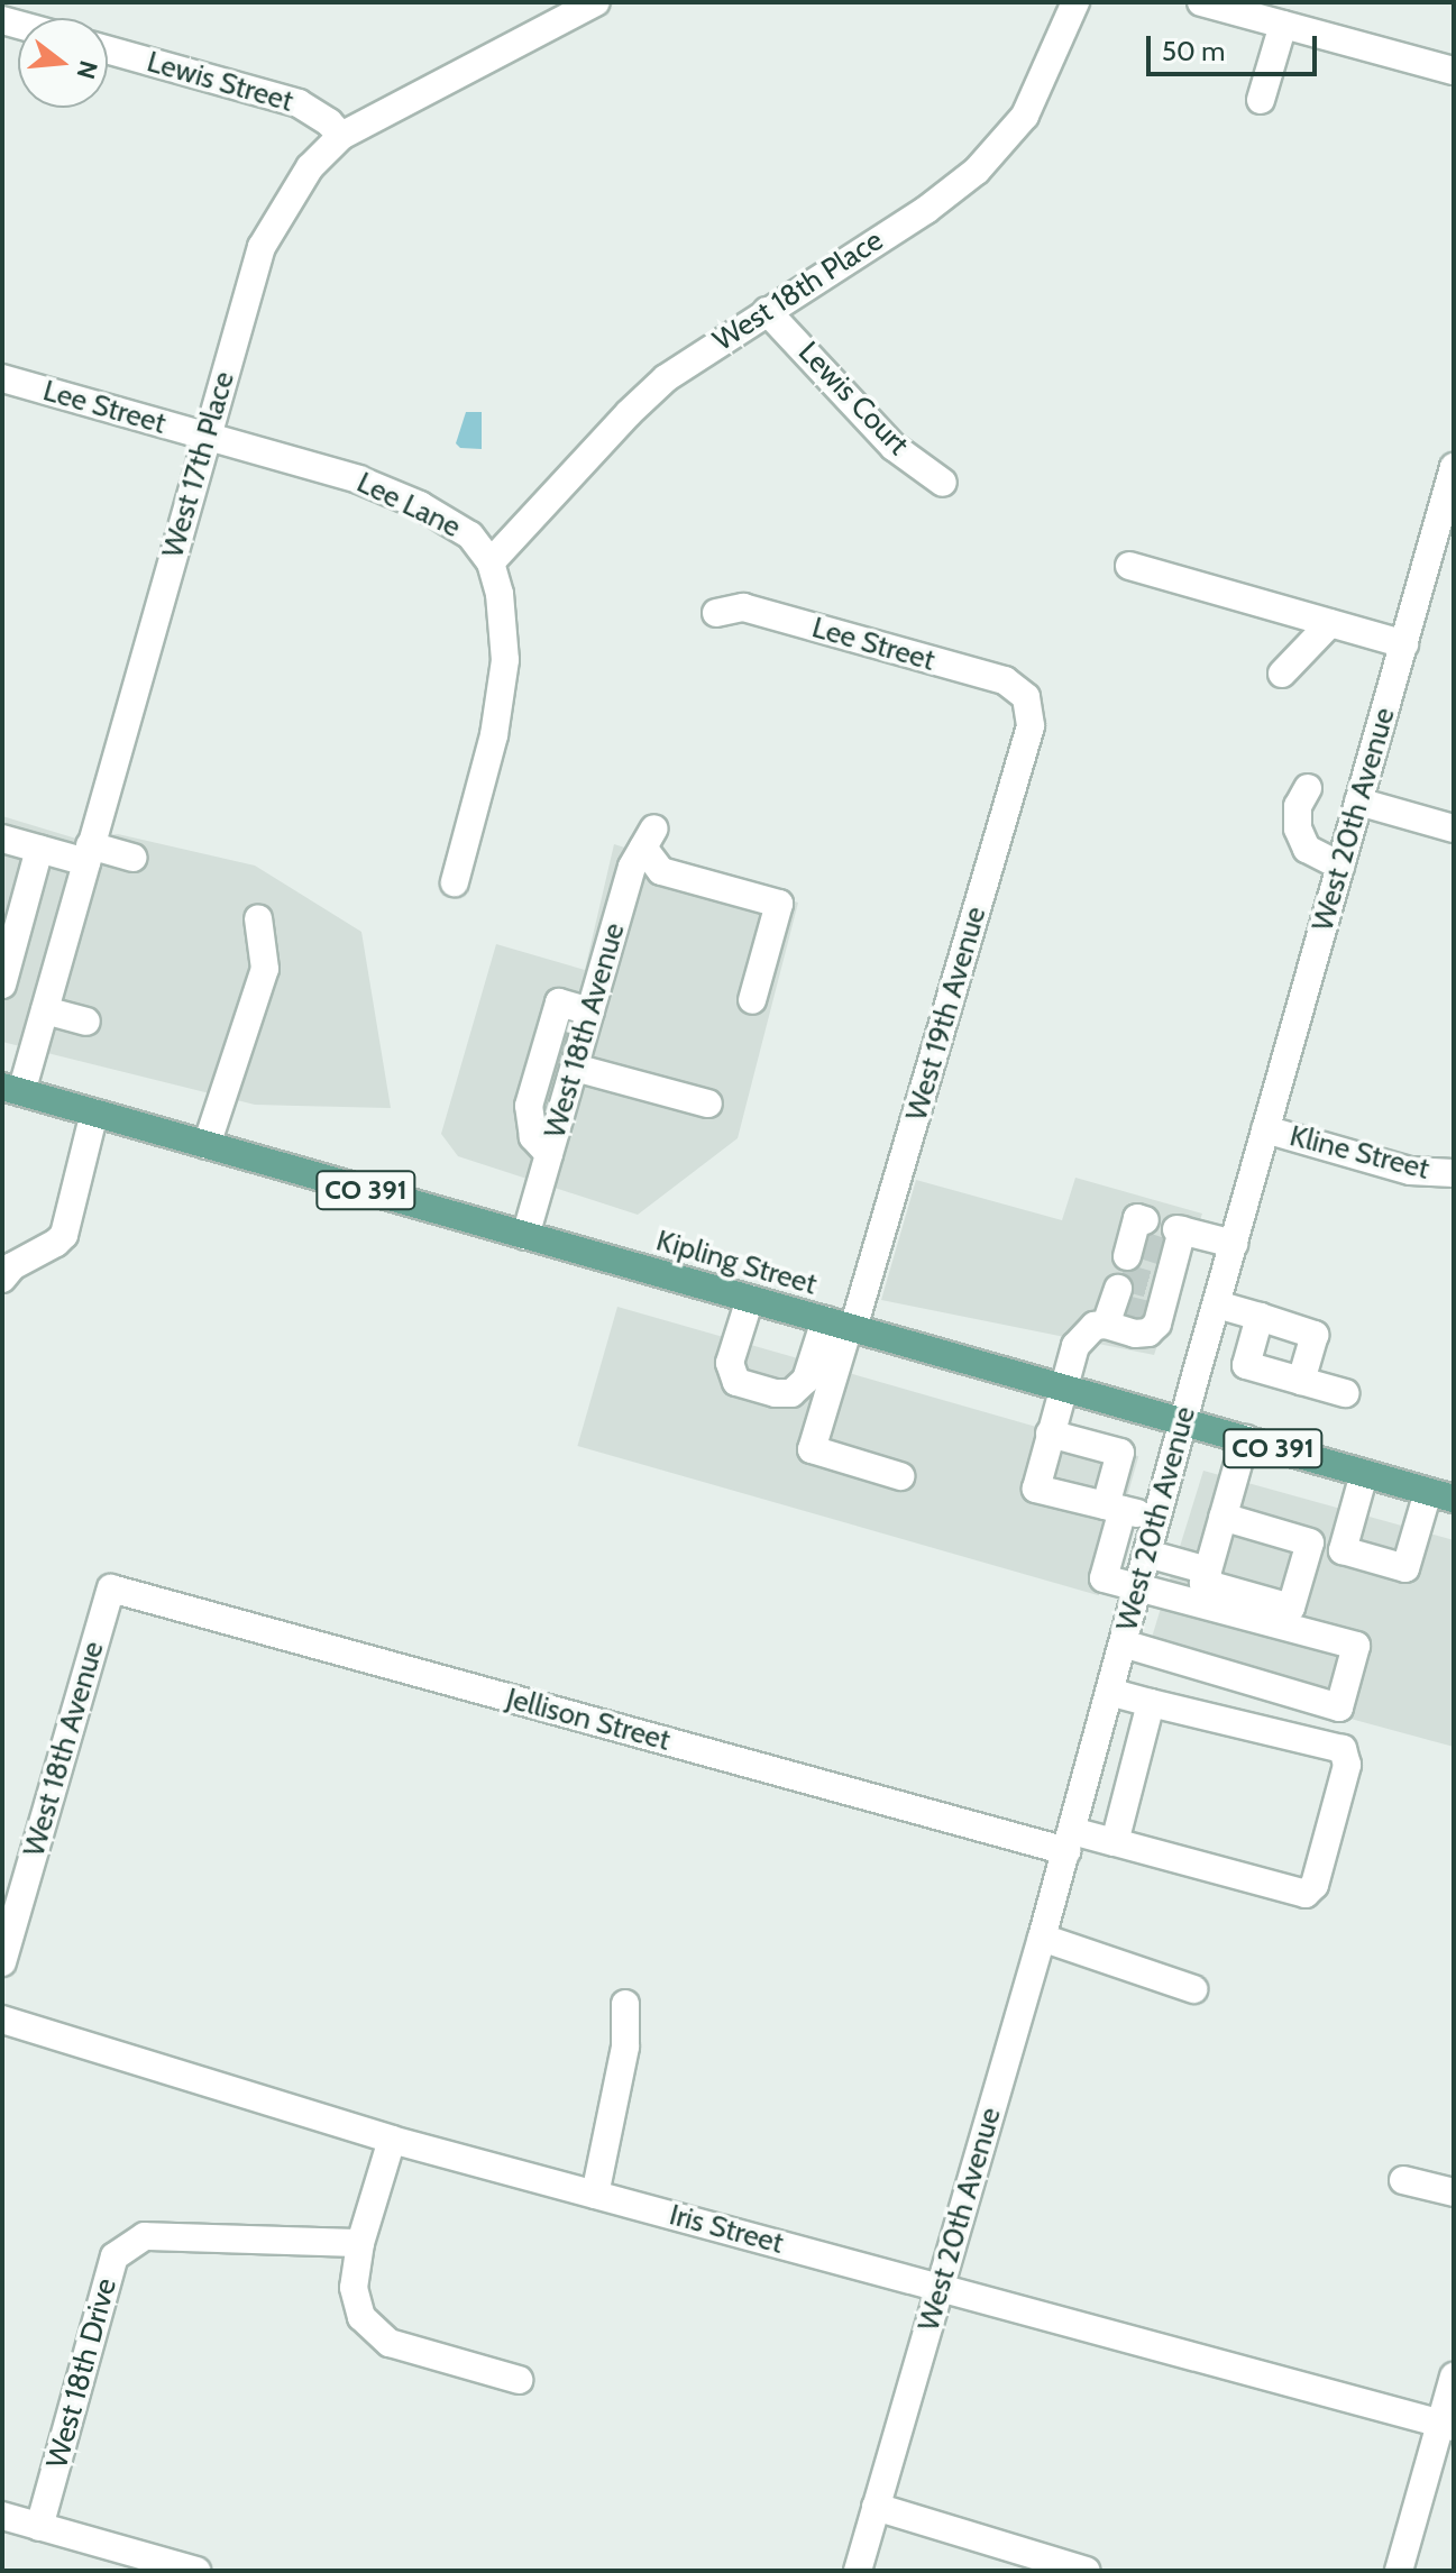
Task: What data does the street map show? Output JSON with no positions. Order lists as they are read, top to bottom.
{
  "streets": {
    "main road": ["CO 391", "Kipling Street"],
    "street": [
      "Lewis Street",
      "West 18th Place",
      "Lewis Court",
      "Lee Street",
      "West 17th Place",
      "Lee Lane",
      "West 20th Avenue",
      "West 19th Avenue",
      "West 18th Avenue",
      "Kline Street",
      "Jellison Street",
      "Iris Street",
      "West 18th Drive"
    ]
  },
  "crossings": [
    ["Lewis Street", "West 17th Place"],
    ["West 18th Place", "Lewis Court"],
    ["West 18th Place", "Lee Lane"],
    ["Lee Street", "West 17th Place"],
    ["Lee Street", "Lee Lane"],
    ["Lee Street", "West 19th Avenue"],
    ["West 17th Place", "Lee Lane"],
    ["West 17th Place", "Kipling Street"],
    ["West 20th Avenue", "Kline Street"],
    ["West 20th Avenue", "Kipling Street"],
    ["West 20th Avenue", "Jellison Street"],
    ["West 20th Avenue", "Iris Street"],
    ["West 19th Avenue", "Kipling Street"],
    ["West 18th Avenue", "Kipling Street"],
    ["West 18th Avenue", "Jellison Street"]
  ],
  "scale_bar": "50 m",
  "north": "right"
}
